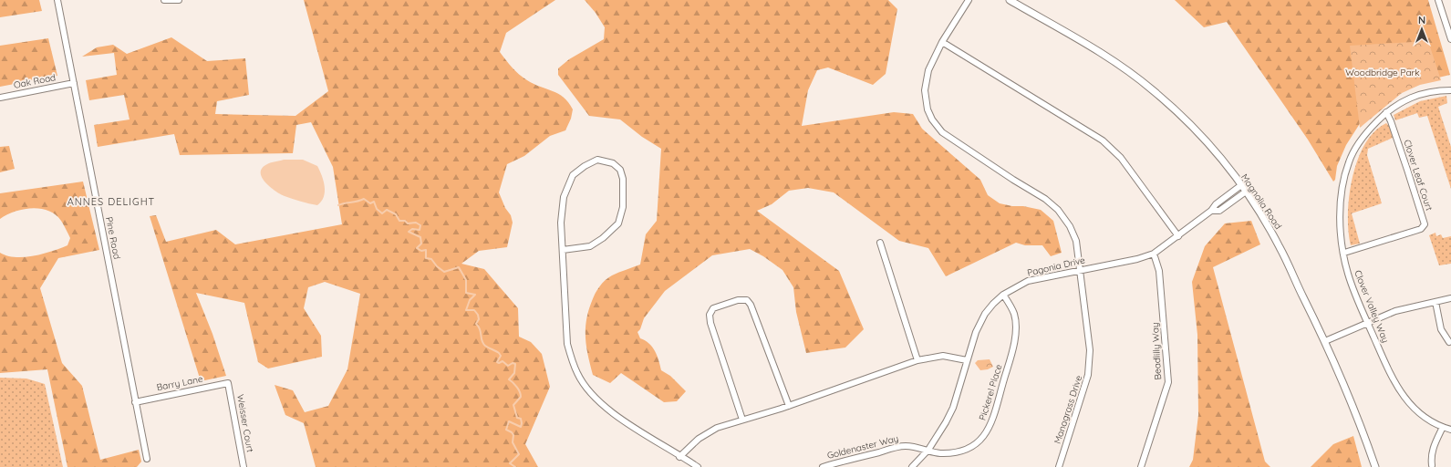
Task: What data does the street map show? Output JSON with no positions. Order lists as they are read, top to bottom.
{
  "streets": {
    "main road": ["Magnolia Road"],
    "street": [
      "Oak Road",
      "Clover Leaf Court",
      "Pine Road",
      "Pagonia Drive",
      "Clover Valley Way",
      "Beadlilly Way",
      "Barry Lane",
      "Pickerel Place",
      "Managrass Drive",
      "Weisser Court",
      "Goldenaster Way"
    ]
  },
  "crossings": [
    ["Oak Road", "Pine Road"],
    ["Clover Leaf Court", "Clover Valley Way"],
    ["Magnolia Road", "Pagonia Drive"],
    ["Pine Road", "Barry Lane"],
    ["Pagonia Drive", "Beadlilly Way"],
    ["Pagonia Drive", "Pickerel Place"],
    ["Pagonia Drive", "Managrass Drive"],
    ["Pagonia Drive", "Goldenaster Way"],
    ["Barry Lane", "Weisser Court"],
    ["Pickerel Place", "Goldenaster Way"]
  ],
  "districts": ["ANNES DELIGHT"],
  "parks": ["Woodbridge Park"],
  "north": "top"
}
